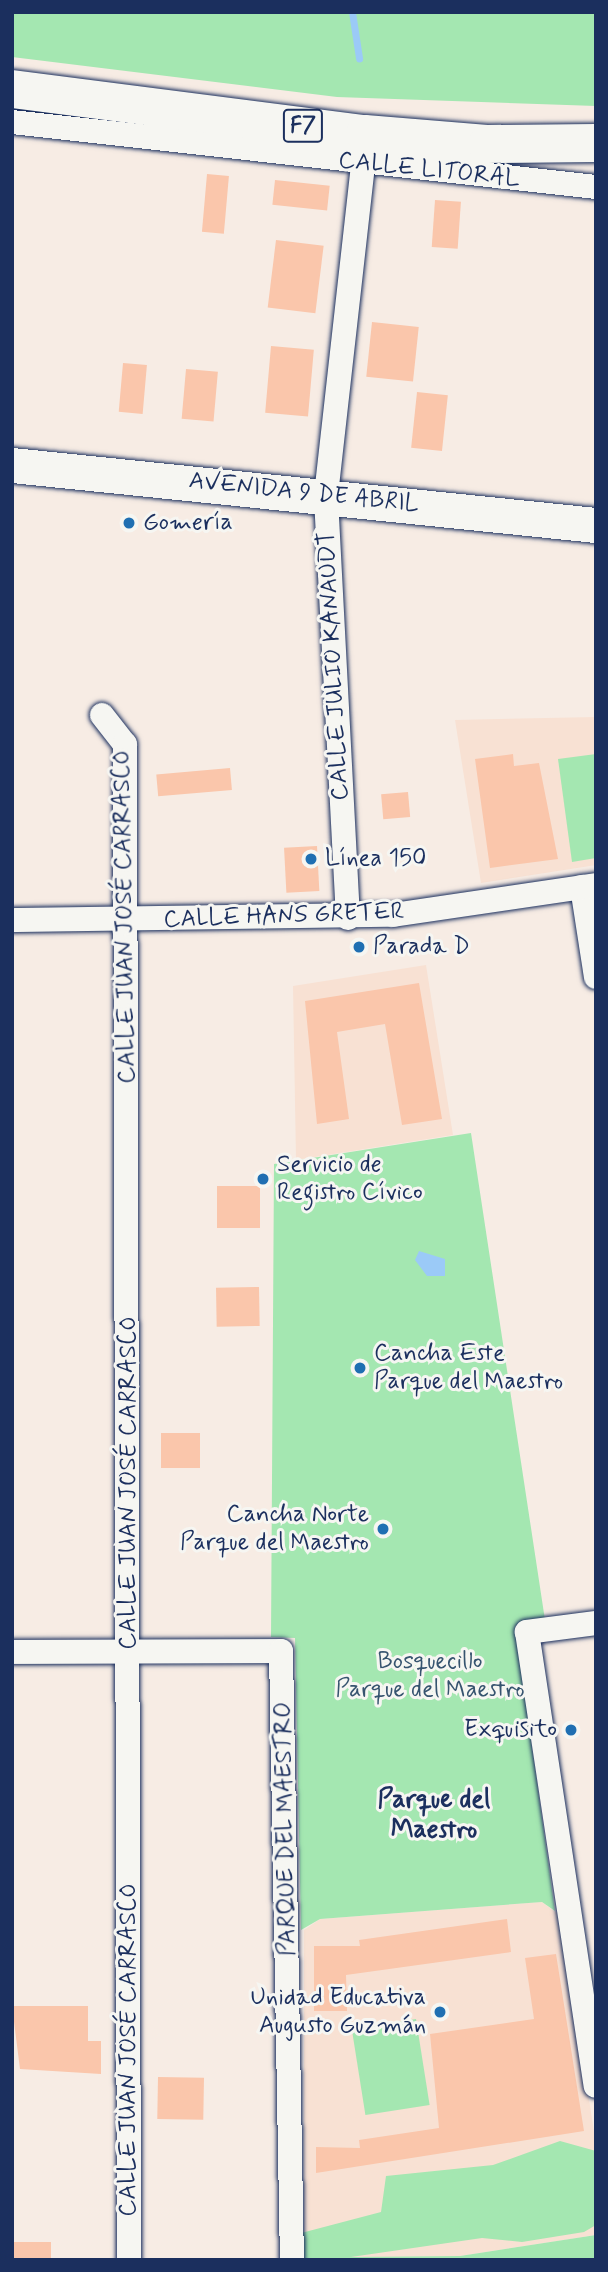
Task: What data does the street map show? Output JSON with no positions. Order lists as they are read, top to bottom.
{
  "streets": {
    "highway": ["F7"],
    "main road": ["AVENIDA 9 DE ABRIL"],
    "street": [
      "CALLE LITORAL",
      "CALLE JULIO KANAUDT",
      "CALLE HANS GRETER",
      "CALLE JUAN JOSÉ CARRASCO",
      "PARQUE DEL MAESTRO"
    ]
  },
  "crossings": [
    ["CALLE LITORAL", "CALLE JULIO KANAUDT"],
    ["AVENIDA 9 DE ABRIL", "CALLE JULIO KANAUDT"],
    ["CALLE JULIO KANAUDT", "CALLE HANS GRETER"],
    ["CALLE HANS GRETER", "CALLE JUAN JOSÉ CARRASCO"],
    ["CALLE JUAN JOSÉ CARRASCO", "PARQUE DEL MAESTRO"]
  ],
  "districts": ["Parque del Maestro"],
  "parks": ["Bosquecillo Parque del Maestro"],
  "places": [
    "Gomería",
    "Línea 150",
    "Parada D",
    "Servicio de Registro Cívico",
    "Cancha Este Parque del Maestro",
    "Cancha Norte Parque del Maestro",
    "Exquisito",
    "Unidad Educativa Augusto Guzmán"
  ]
}
